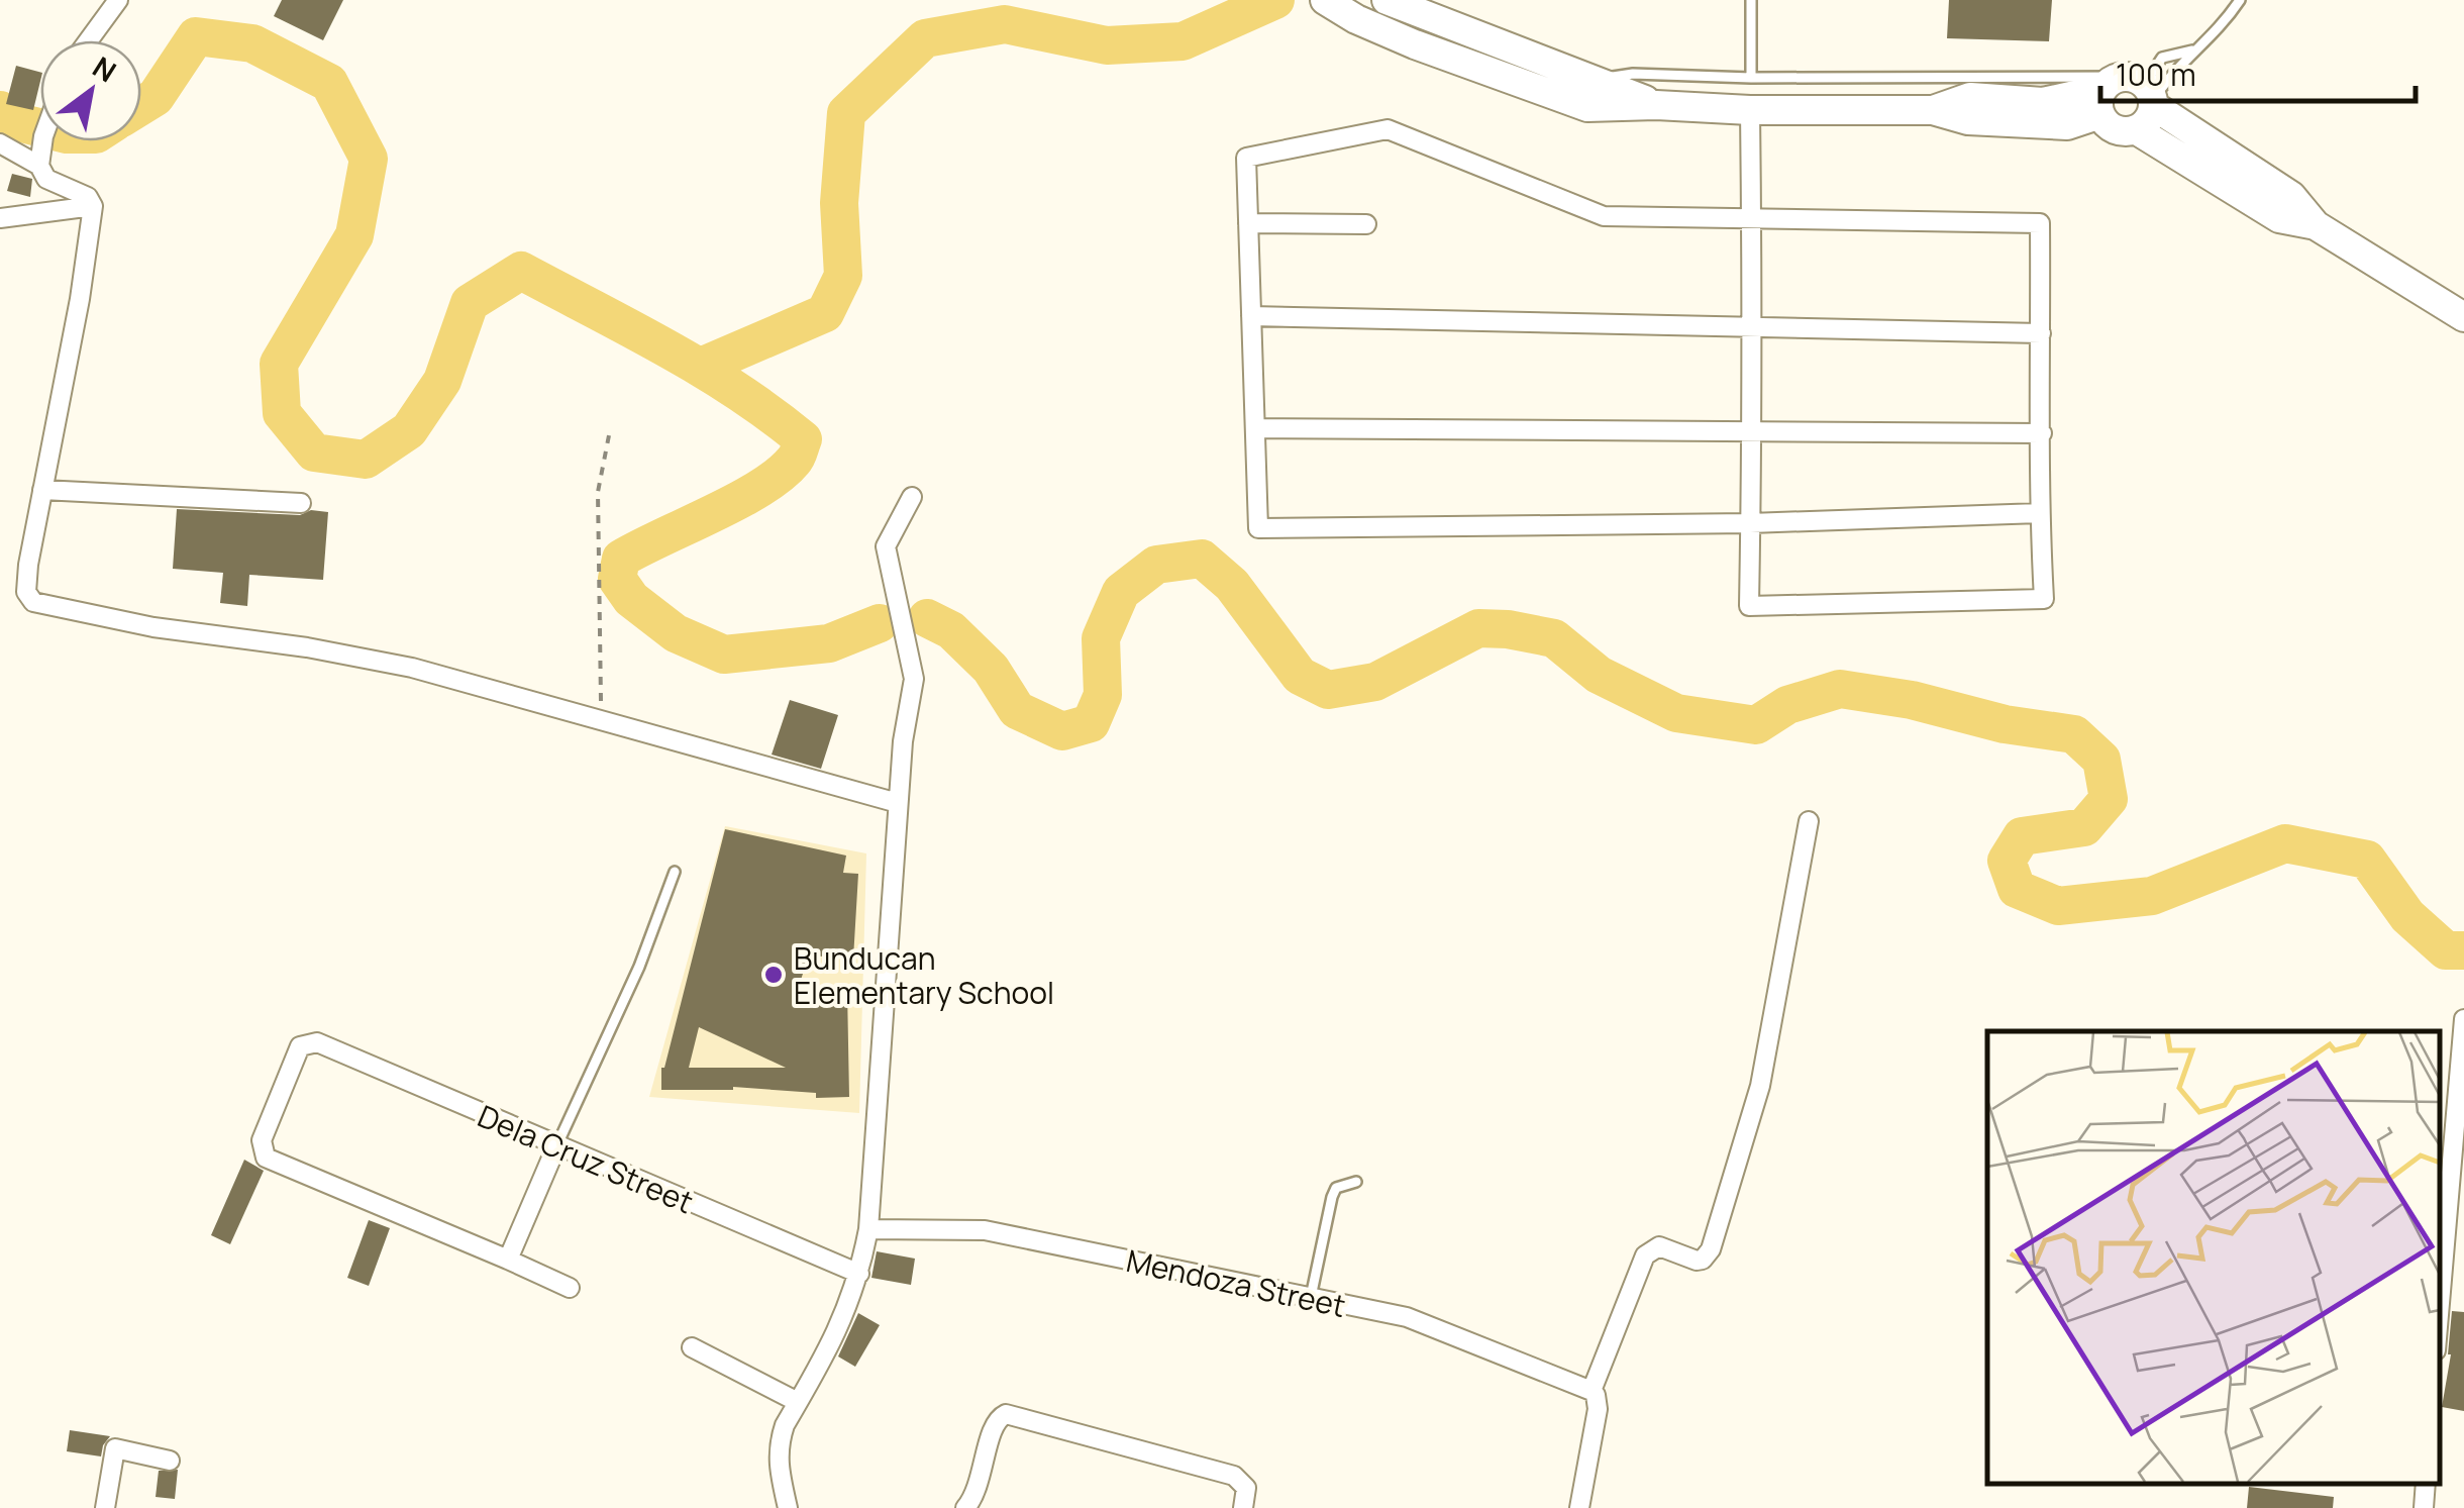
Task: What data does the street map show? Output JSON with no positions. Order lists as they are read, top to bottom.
{
  "streets": {
    "street": ["Dela Cruz Street", "Mendoza Street"]
  },
  "places": ["Bunducan Elementary School"],
  "scale_bar": "100 m",
  "north": "top right"
}
